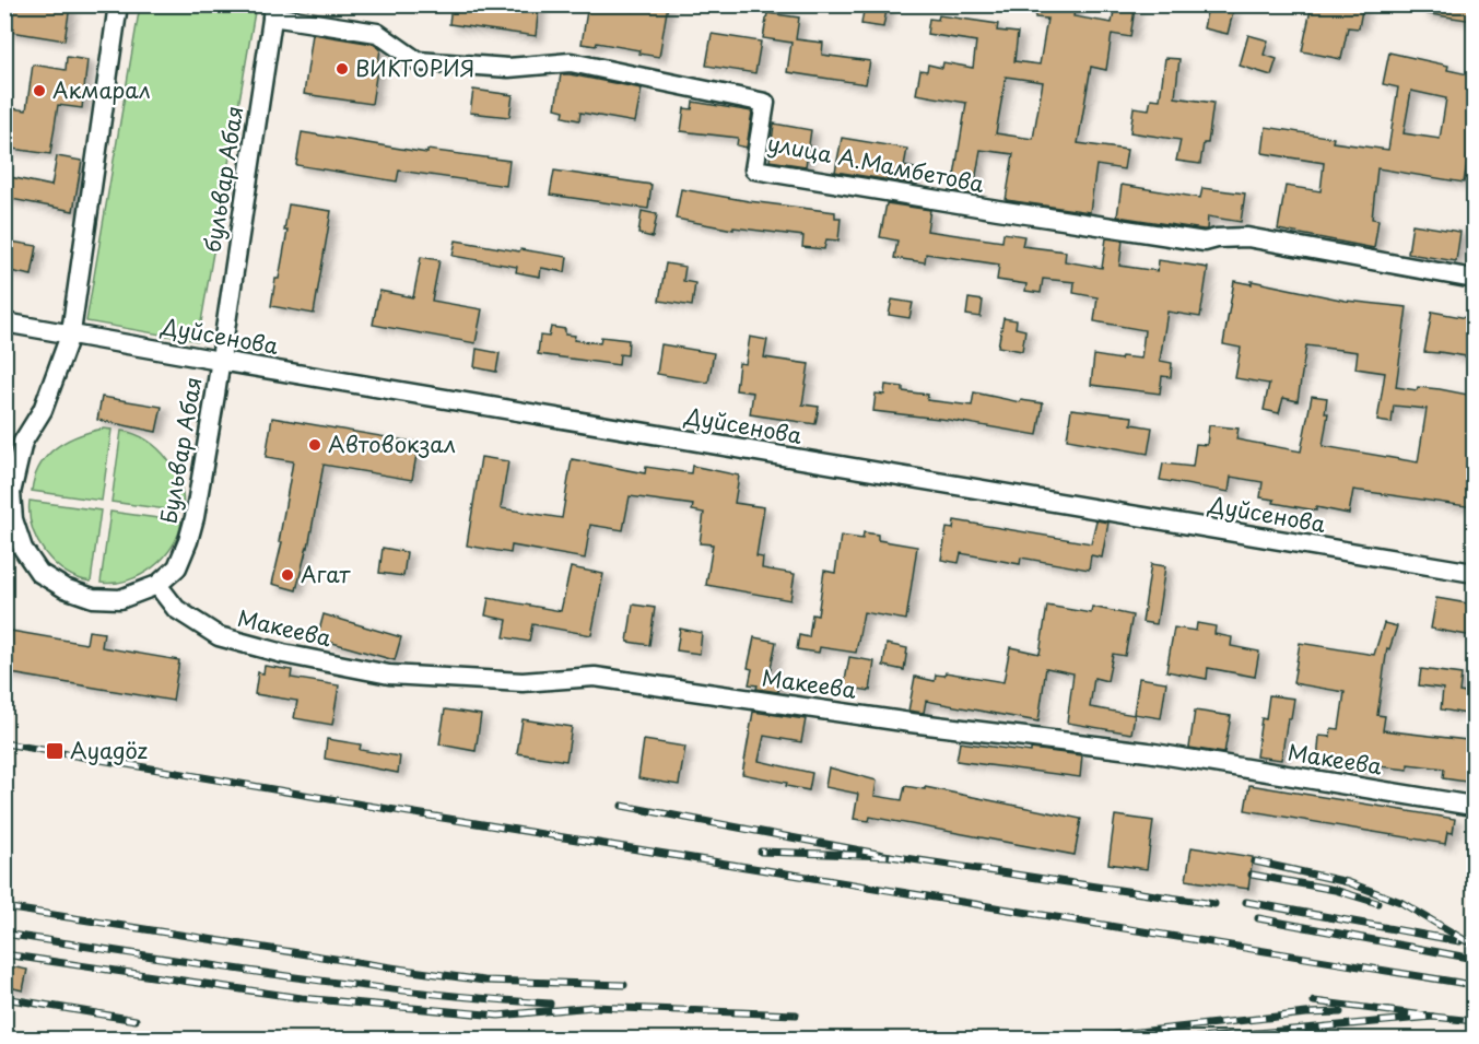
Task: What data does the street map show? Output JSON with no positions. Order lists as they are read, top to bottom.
{
  "streets": {
    "street": [
      "улица А.Мамбетова",
      "бульвар Абая",
      "Дуйсенова",
      "Бульвар Абая",
      "Макеева"
    ]
  },
  "crossings": [
    ["улица А.Мамбетова", "бульвар Абая"],
    ["бульвар Абая", "Дуйсенова"],
    ["бульвар Абая", "Бульвар Абая"],
    ["Дуйсенова", "Бульвар Абая"],
    ["Бульвар Абая", "Макеева"]
  ],
  "places": {
    "other": [
      "ВИКТОРИЯ",
      "Акмарал",
      "Автовокзал",
      "Агат"
    ],
    "transit": ["Ayagöz"]
  }
}
